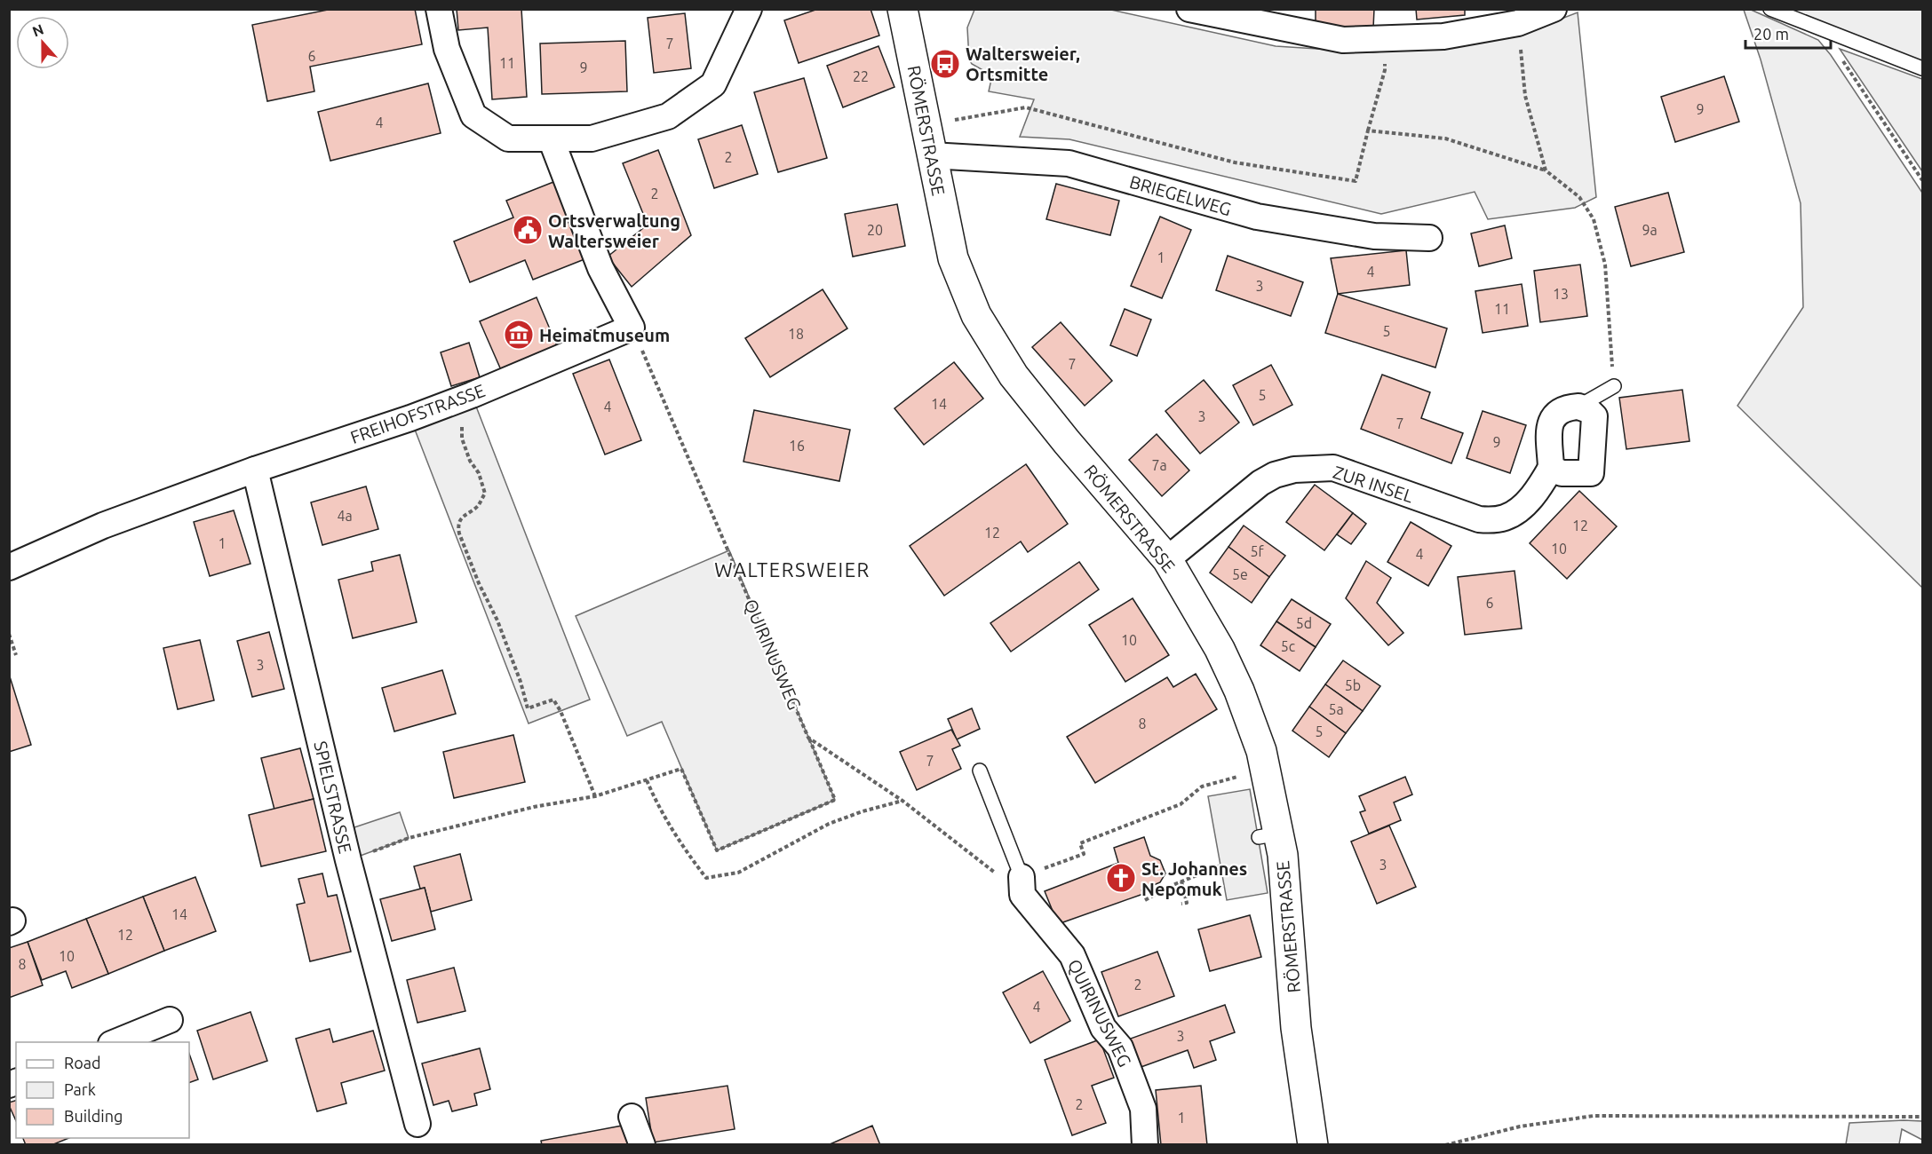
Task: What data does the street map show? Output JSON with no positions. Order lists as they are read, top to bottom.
{
  "streets": {
    "street": [
      "RÖMERSTRASSE",
      "BRIEGELWEG",
      "FREIHOFSTRASSE",
      "ZUR INSEL",
      "QUIRINUSWEG",
      "SPIELSTRASSE"
    ]
  },
  "crossings": [
    ["RÖMERSTRASSE", "BRIEGELWEG"],
    ["RÖMERSTRASSE", "ZUR INSEL"],
    ["FREIHOFSTRASSE", "QUIRINUSWEG"],
    ["FREIHOFSTRASSE", "SPIELSTRASSE"]
  ],
  "districts": ["WALTERSWEIER"],
  "places": {
    "bus stop": ["Waltersweier, Ortsmitte"],
    "public building": ["Ortsverwaltung Waltersweier"],
    "museum": ["Heimatmuseum"],
    "church": ["St. Johannes Nepomuk"]
  },
  "house_numbers": [
    "7",
    "6",
    "11",
    "9",
    "22",
    "9",
    "4",
    "2",
    "2",
    "20",
    "9a",
    "1",
    "4",
    "3",
    "13",
    "11",
    "5",
    "18",
    "7",
    "5",
    "14",
    "4",
    "3",
    "7",
    "9",
    "16",
    "7a",
    "4a",
    "12",
    "12",
    "1",
    "10",
    "5f",
    "4",
    "5e",
    "6",
    "5d",
    "10",
    "5c",
    "3",
    "5b",
    "5a",
    "8",
    "5",
    "7",
    "3",
    "14",
    "12",
    "10",
    "8",
    "2",
    "4",
    "3",
    "2",
    "1"
  ],
  "legend": ["Road", "Park", "Building"],
  "scale_bar": "20 m",
  "north": "top"
}
